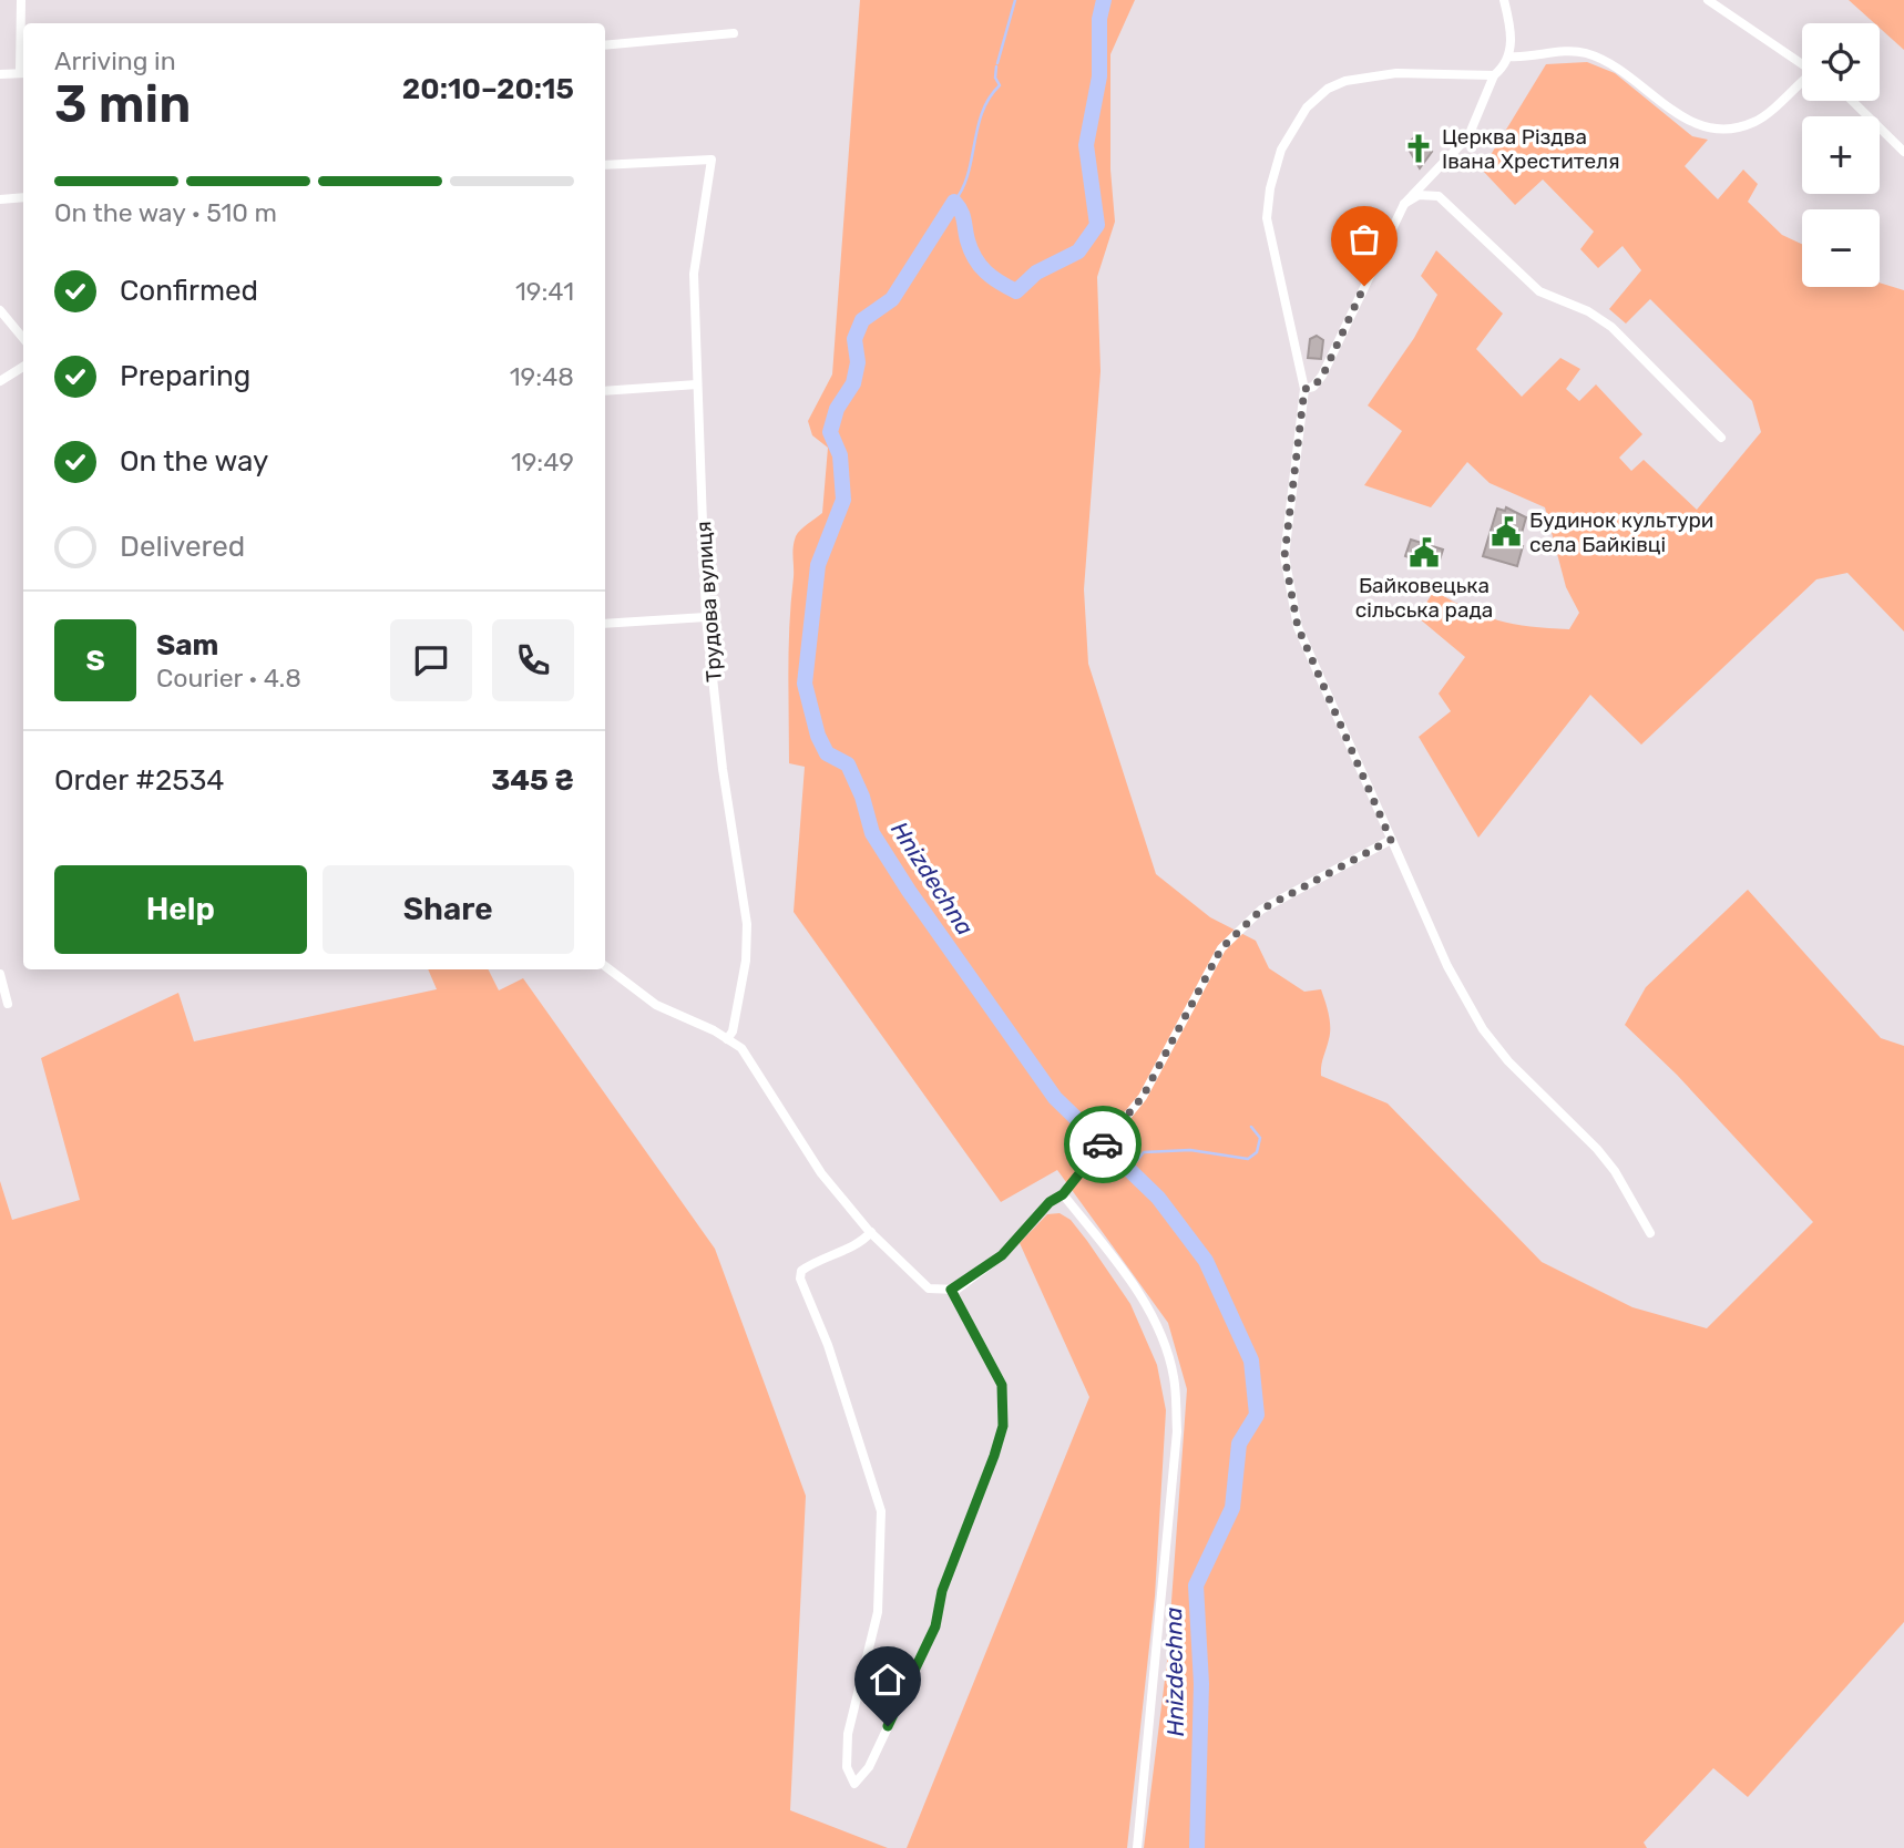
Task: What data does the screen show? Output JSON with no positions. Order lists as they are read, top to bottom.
{
  "streets": {
    "street": ["Трудова вулиця"]
  },
  "water": ["Hnizdechna"],
  "places": {
    "church": ["Церква Різдва Івана Хрестителя"],
    "public building": ["Будинок культури села Байківці", "Байковецька сільська рада"]
  },
  "page": {
    "map_buttons": ["+", "−"],
    "heading": ["3 min", "Arriving in", "20:10–20:15"],
    "panel": [
      "Sam",
      "Courier · 4.8",
      "Order #2534",
      "345 ₴"
    ],
    "bar": "On the way · 510 m",
    "list": [
      ["Confirmed", "19:41"],
      ["Preparing", "19:48"],
      ["On the way", "19:49"],
      "Delivered"
    ],
    "round": "S",
    "buttons": ["Help", "Share"]
  }
}
